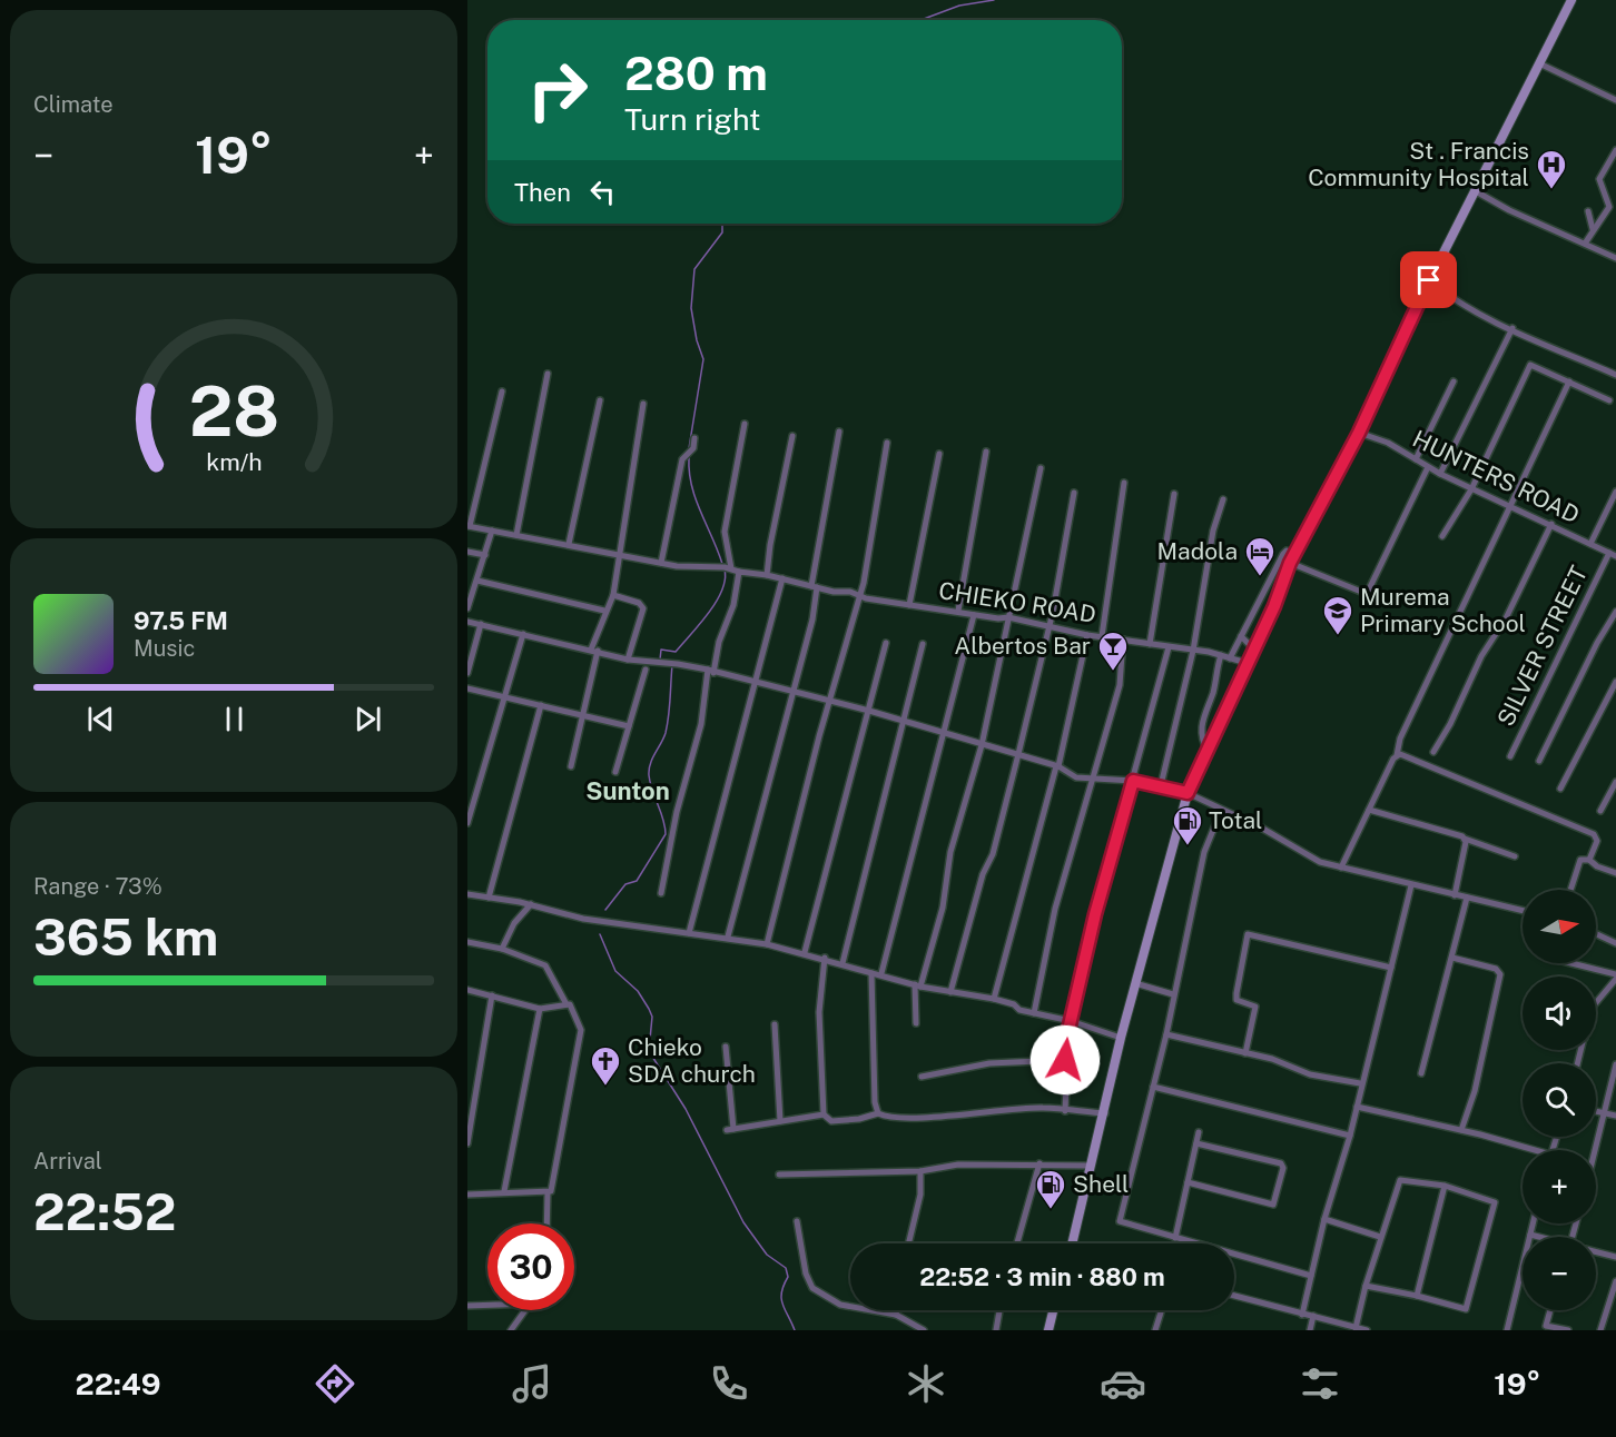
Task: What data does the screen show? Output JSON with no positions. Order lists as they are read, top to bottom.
{
  "streets": {
    "street": ["HUNTERS ROAD", "CHIEKO ROAD", "SILVER STREET"]
  },
  "crossings": [
    ["HUNTERS ROAD", "SILVER STREET"]
  ],
  "districts": ["Sunton"],
  "places": {
    "hospital": ["St . Francis Community Hospital"],
    "hotel": ["Madola"],
    "school or university": ["Murema Primary School"],
    "bar": ["Albertos Bar"],
    "fuel station": ["Total", "Shell"],
    "church": ["Chieko SDA church"]
  },
  "north": "right",
  "page": {
    "tile": [
      "Climate",
      ["Range · 73%", "365 km"],
      ["Arrival", "22:52"]
    ],
    "turn": ["280 m", "Turn right"],
    "heat": ["−", "19°", "+"],
    "then": "Then",
    "song": ["97.5 FM", "Music"],
    "map_buttons": ["+", "−"],
    "limit": "30",
    "trip": "22:52 · 3 min · 880 m",
    "tabs": ["22:49", "19°"],
    "gauge": ["28", "km/h"]
  }
}
